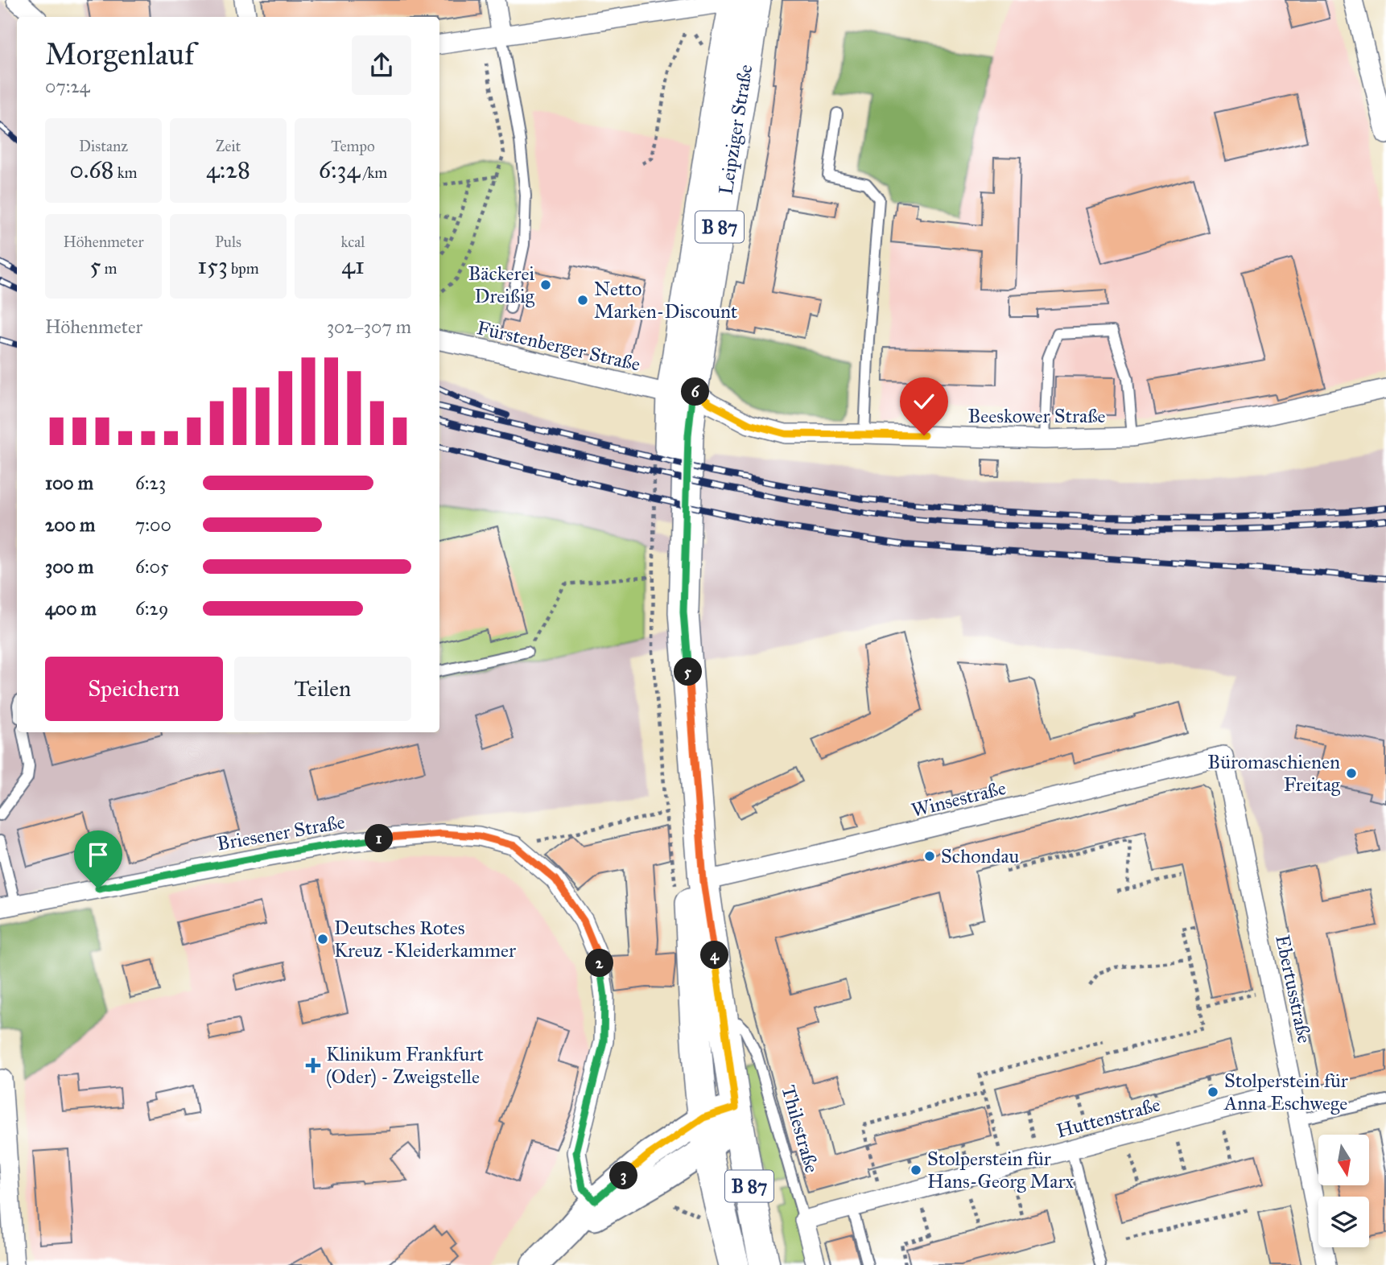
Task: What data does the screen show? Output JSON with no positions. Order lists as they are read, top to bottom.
{
  "streets": {
    "main road": ["Leipziger Straße", "B 87"],
    "street": [
      "Fürstenberger Straße",
      "Beeskower Straße",
      "Winsestraße",
      "Briesener Straße",
      "Ebertusstraße",
      "Huttenstraße",
      "Thilestraße"
    ]
  },
  "crossings": [
    ["Leipziger Straße", "Fürstenberger Straße"],
    ["Leipziger Straße", "Beeskower Straße"],
    ["Leipziger Straße", "Winsestraße"],
    ["Leipziger Straße", "Thilestraße"],
    ["Fürstenberger Straße", "Beeskower Straße"],
    ["Winsestraße", "Ebertusstraße"],
    ["Ebertusstraße", "Huttenstraße"],
    ["Huttenstraße", "Thilestraße"]
  ],
  "places": {
    "other": [
      "Bäckerei Dreißig",
      "Netto Marken-Discount",
      "Büromaschienen Freitag",
      "Schondau",
      "Deutsches Rotes Kreuz -Kleiderkammer",
      "Stolperstein für Anna Eschwege",
      "Stolperstein für Hans-Georg Marx"
    ],
    "health": ["Klinikum Frankfurt (Oder) - Zweigstelle"]
  },
  "north": "bottom",
  "page": {
    "heading": ["Morgenlauf", "07:24"],
    "stats": [
      ["Distanz", "0.68 km"],
      ["Zeit", "4:28"],
      ["Tempo", "6:34 /km"],
      ["Höhenmeter", "5 m"],
      ["Puls", "153 bpm"],
      ["kcal", "41"]
    ],
    "chart": ["Höhenmeter", "302–307 m"],
    "pins": [
      "6",
      "5",
      "1",
      "4",
      "2",
      "3"
    ],
    "list": [
      {
        "name": "100 m",
        "note": "6:23"
      },
      {
        "name": "200 m",
        "note": "7:00"
      },
      {
        "name": "300 m",
        "note": "6:05"
      },
      {
        "name": "400 m",
        "note": "6:29"
      }
    ],
    "buttons": ["Speichern", "Teilen"]
  }
}
